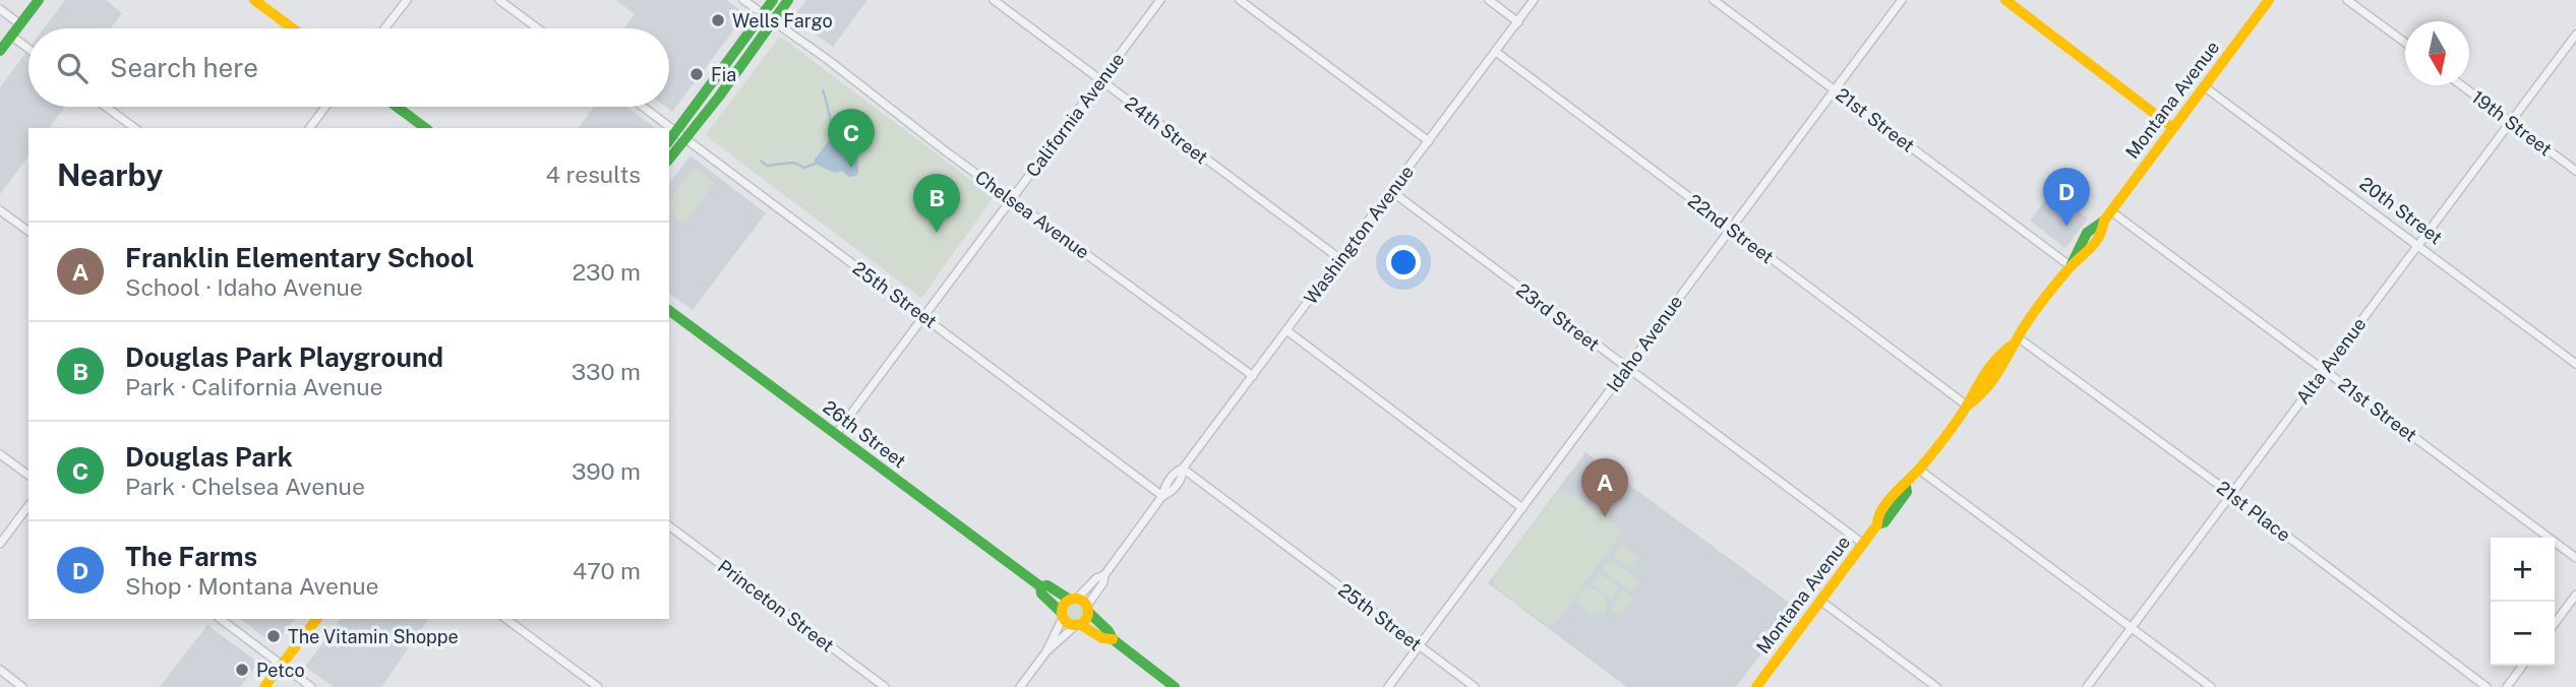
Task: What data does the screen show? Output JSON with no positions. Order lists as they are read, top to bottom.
{
  "streets": {
    "street": [
      "Montana Avenue",
      "California Avenue",
      "21st Street",
      "19th Street",
      "24th Street",
      "20th Street",
      "Chelsea Avenue",
      "22nd Street",
      "Washington Avenue",
      "25th Street",
      "23rd Street",
      "Idaho Avenue",
      "Alta Avenue",
      "26th Street",
      "21st Place",
      "Princeton Street"
    ]
  },
  "crossings": [
    ["Montana Avenue", "21st Street"],
    ["Montana Avenue", "20th Street"],
    ["Montana Avenue", "22nd Street"],
    ["Montana Avenue", "23rd Street"],
    ["Montana Avenue", "21st Place"],
    ["California Avenue", "24th Street"],
    ["California Avenue", "Chelsea Avenue"],
    ["California Avenue", "25th Street"],
    ["California Avenue", "26th Street"],
    ["21st Street", "Idaho Avenue"],
    ["21st Street", "Alta Avenue"],
    ["19th Street", "Alta Avenue"],
    ["24th Street", "Washington Avenue"],
    ["20th Street", "Alta Avenue"],
    ["Chelsea Avenue", "Washington Avenue"],
    ["22nd Street", "Washington Avenue"],
    ["22nd Street", "Idaho Avenue"],
    ["Washington Avenue", "25th Street"],
    ["Washington Avenue", "23rd Street"],
    ["Washington Avenue", "26th Street"],
    ["25th Street", "Idaho Avenue"],
    ["23rd Street", "Idaho Avenue"],
    ["Alta Avenue", "21st Place"]
  ],
  "places": [
    "Wells Fargo",
    "Fia",
    "The Vitamin Shoppe",
    "Petco"
  ],
  "north": "bottom",
  "page": {
    "search": "Search here",
    "pins": [
      "C",
      "D",
      "B",
      "A"
    ],
    "heading": ["Nearby", "4 results"],
    "list": [
      {
        "mark": "A",
        "name": "Franklin Elementary School",
        "note": "School · Idaho Avenue",
        "value": "230 m"
      },
      {
        "mark": "B",
        "name": "Douglas Park Playground",
        "note": "Park · California Avenue",
        "value": "330 m"
      },
      {
        "mark": "C",
        "name": "Douglas Park",
        "note": "Park · Chelsea Avenue",
        "value": "390 m"
      },
      {
        "mark": "D",
        "name": "The Farms",
        "note": "Shop · Montana Avenue",
        "value": "470 m"
      }
    ],
    "map_buttons": ["+", "−"]
  }
}
